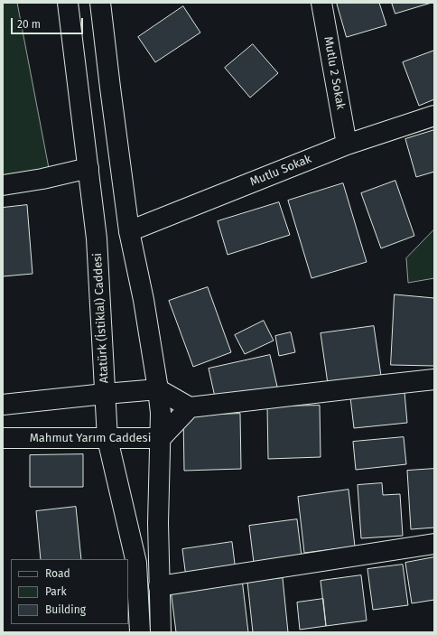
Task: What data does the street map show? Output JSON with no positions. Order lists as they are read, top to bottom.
{
  "streets": {
    "street": [
      "Mutlu 2 Sokak",
      "Mutlu Sokak",
      "Atatürk (İstiklal) Caddesi",
      "Mahmut Yarım Caddesi"
    ]
  },
  "crossings": [
    ["Mutlu 2 Sokak", "Mutlu Sokak"],
    ["Atatürk (İstiklal) Caddesi", "Mahmut Yarım Caddesi"]
  ],
  "legend": ["Road", "Park", "Building"],
  "scale_bar": "20 m"
}
